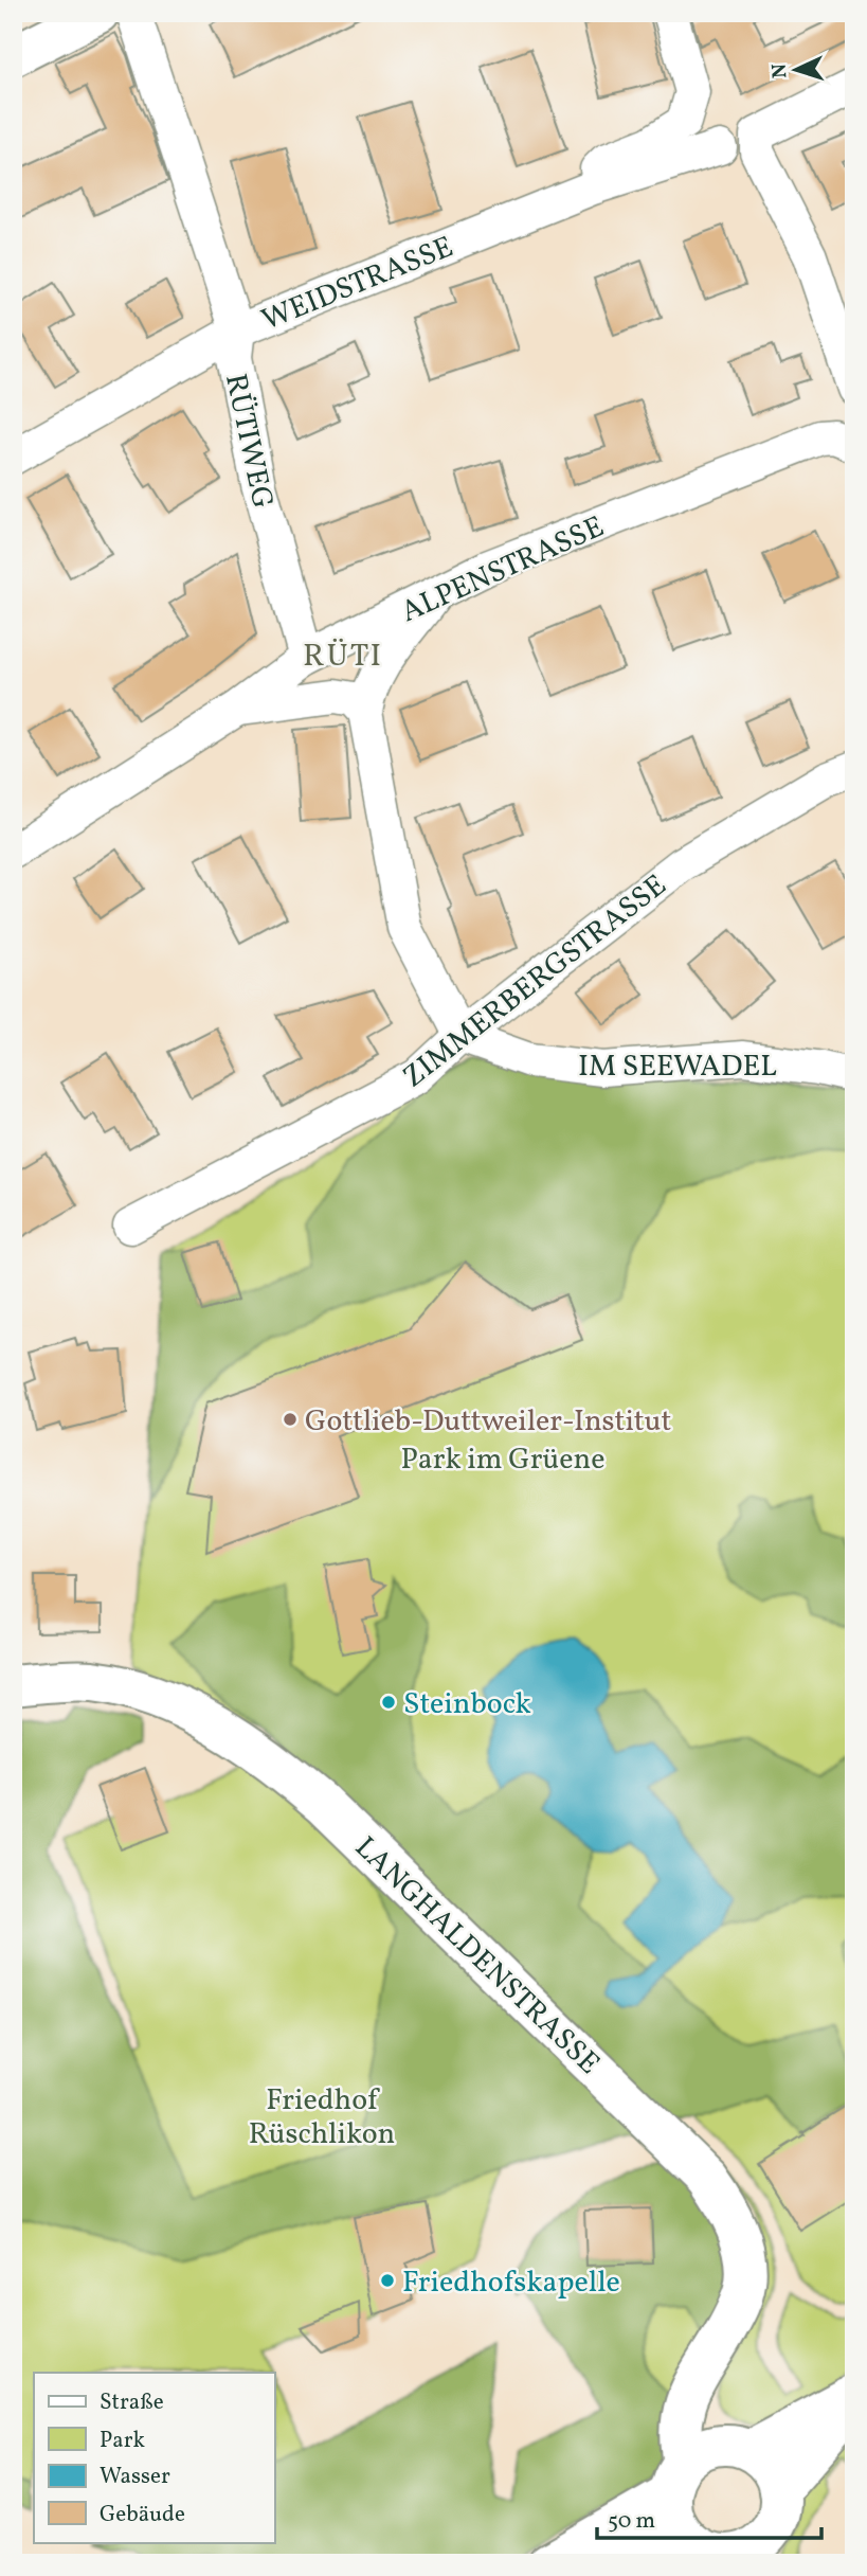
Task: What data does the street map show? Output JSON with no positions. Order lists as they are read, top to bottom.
{
  "streets": {
    "main road": ["LANGHALDENSTRASSE"],
    "street": [
      "WEIDSTRASSE",
      "RÜTIWEG",
      "ALPENSTRASSE",
      "ZIMMERBERGSTRASSE",
      "IM SEEWADEL"
    ]
  },
  "crossings": [
    ["WEIDSTRASSE", "RÜTIWEG"],
    ["RÜTIWEG", "ALPENSTRASSE"],
    ["ZIMMERBERGSTRASSE", "IM SEEWADEL"]
  ],
  "districts": ["RÜTI"],
  "parks": ["Park im Grüene", "Friedhof Rüschlikon"],
  "places": ["Gottlieb-Duttweiler-Institut", "Steinbock", "Friedhofskapelle"],
  "legend": [
    "Straße",
    "Park",
    "Wasser",
    "Gebäude"
  ],
  "scale_bar": "50 m",
  "north": "left"
}
